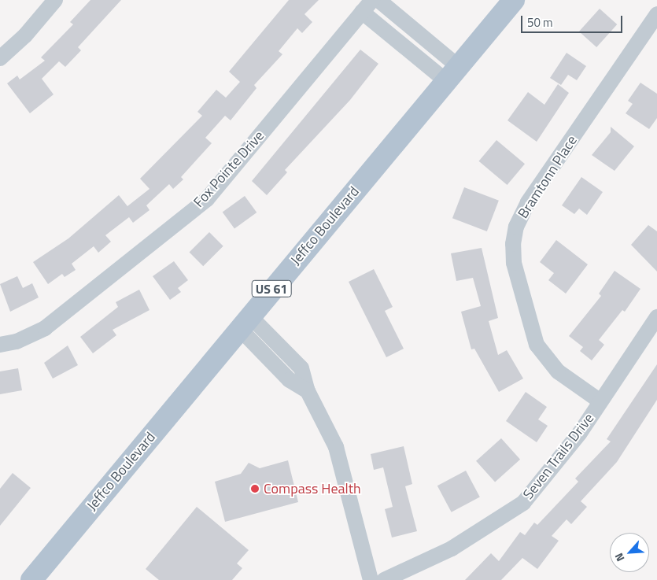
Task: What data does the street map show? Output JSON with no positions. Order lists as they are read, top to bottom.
{
  "streets": {
    "main road": ["Jeffco Boulevard", "US 61"],
    "street": ["Fox Pointe Drive", "Bramtonn Place", "Seven Trails Drive"]
  },
  "crossings": [
    ["Bramtonn Place", "Seven Trails Drive"]
  ],
  "places": ["Compass Health"],
  "scale_bar": "50 m",
  "north": "bottom left"
}
